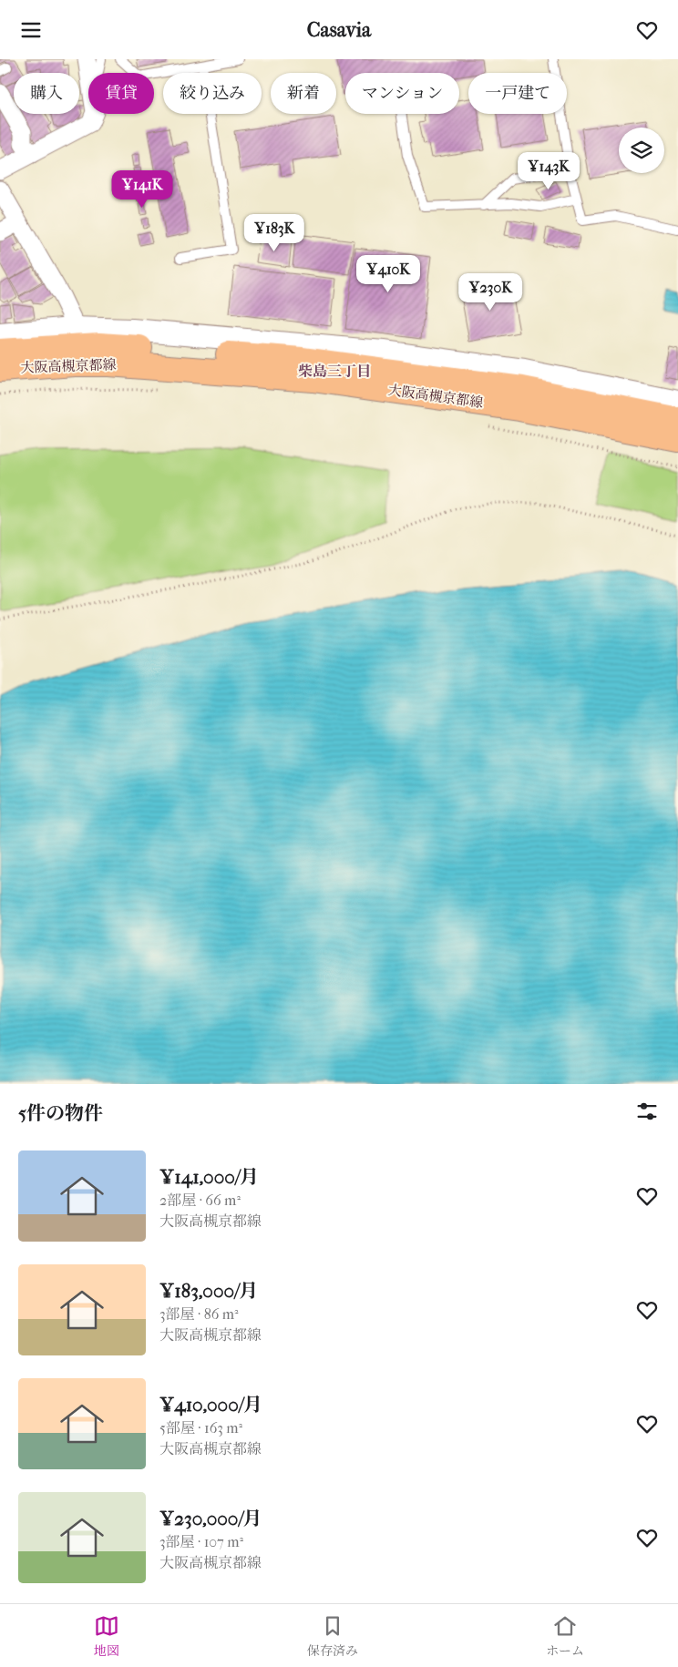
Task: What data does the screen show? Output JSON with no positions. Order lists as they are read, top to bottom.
{
  "streets": {
    "main road": ["大阪高槻京都線"]
  },
  "districts": ["柴島三丁目"],
  "page": {
    "header": "Casavia",
    "chip": [
      "購入",
      "賃貸",
      "絞り込み",
      "新着",
      "マンション",
      "一戸建て"
    ],
    "price": [
      "¥143K",
      "¥141K",
      "¥183K",
      "¥410K",
      "¥230K"
    ],
    "heading": "5件の物件",
    "list": [
      {
        "name": "¥141,000/月",
        "note": "2部屋 · 66 m² · 大阪高槻京都線"
      },
      {
        "name": "¥183,000/月",
        "note": "3部屋 · 86 m² · 大阪高槻京都線"
      },
      {
        "name": "¥410,000/月",
        "note": "5部屋 · 163 m² · 大阪高槻京都線"
      },
      {
        "name": "¥230,000/月",
        "note": "3部屋 · 107 m² · 大阪高槻京都線"
      }
    ],
    "tabs": ["地図", "保存済み", "ホーム"]
  }
}
